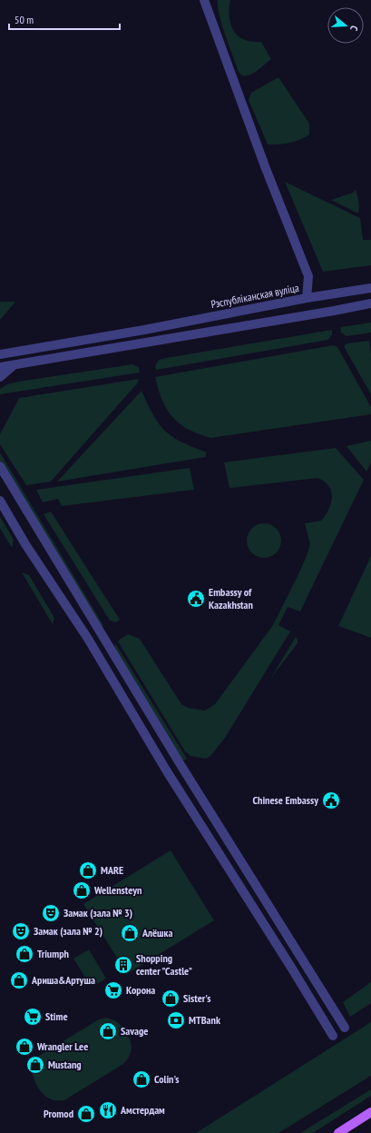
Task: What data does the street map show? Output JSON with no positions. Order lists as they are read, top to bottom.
{
  "streets": {
    "street": ["Рэспубліканская вуліца"]
  },
  "places": {
    "public building": ["Embassy of Kazakhstan", "Chinese Embassy"],
    "shop": [
      "MARE",
      "Wellensteyn",
      "Алёшка",
      "Triumph",
      "Ариша&Артуша",
      "Sister's",
      "Savage",
      "Wrangler Lee",
      "Mustang",
      "Colin's",
      "Promod"
    ],
    "theatre": ["Замак (зала № 3)", "Замак (зала № 2)"],
    "building": ["Shopping center \"Castle\""],
    "supermarket": ["Корона", "Stime"],
    "bank": ["MTBank"],
    "restaurant": ["Амстердам"]
  },
  "scale_bar": "50 m",
  "north": "right"
}
